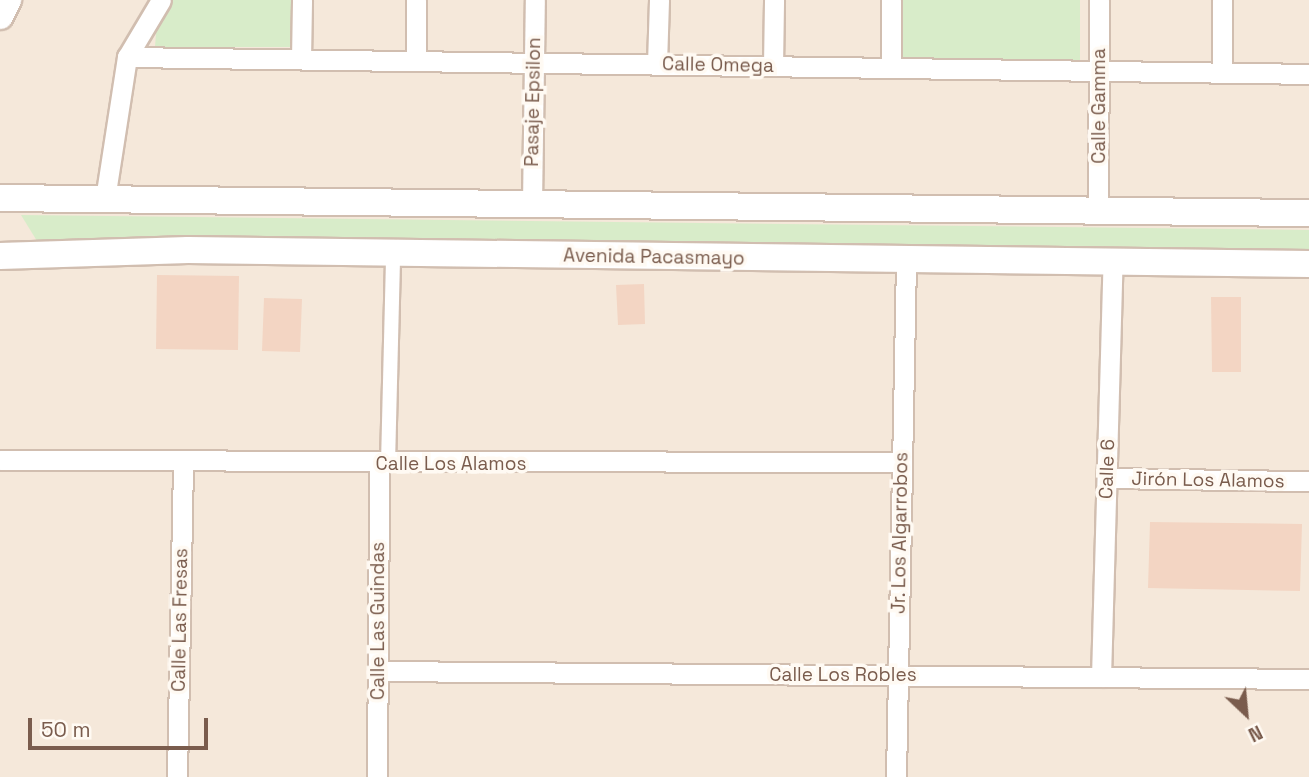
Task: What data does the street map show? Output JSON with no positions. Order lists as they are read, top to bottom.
{
  "streets": {
    "main road": ["Avenida Pacasmayo"],
    "street": [
      "Calle Omega",
      "Pasaje Epsilon",
      "Calle Gamma",
      "Calle Los Alamos",
      "Calle 6",
      "Jirón Los Alamos",
      "Jr. Los Algarrobos",
      "Calle Las Fresas",
      "Calle Las Guindas",
      "Calle Los Robles"
    ]
  },
  "crossings": [
    ["Calle Omega", "Pasaje Epsilon"],
    ["Calle Omega", "Calle Gamma"],
    ["Avenida Pacasmayo", "Calle 6"],
    ["Avenida Pacasmayo", "Jr. Los Algarrobos"],
    ["Avenida Pacasmayo", "Calle Las Guindas"],
    ["Calle Los Alamos", "Jr. Los Algarrobos"],
    ["Calle Los Alamos", "Calle Las Fresas"],
    ["Calle Los Alamos", "Calle Las Guindas"],
    ["Calle 6", "Jirón Los Alamos"],
    ["Calle 6", "Calle Los Robles"],
    ["Jr. Los Algarrobos", "Calle Los Robles"],
    ["Calle Las Guindas", "Calle Los Robles"]
  ],
  "scale_bar": "50 m",
  "north": "bottom right"
}
